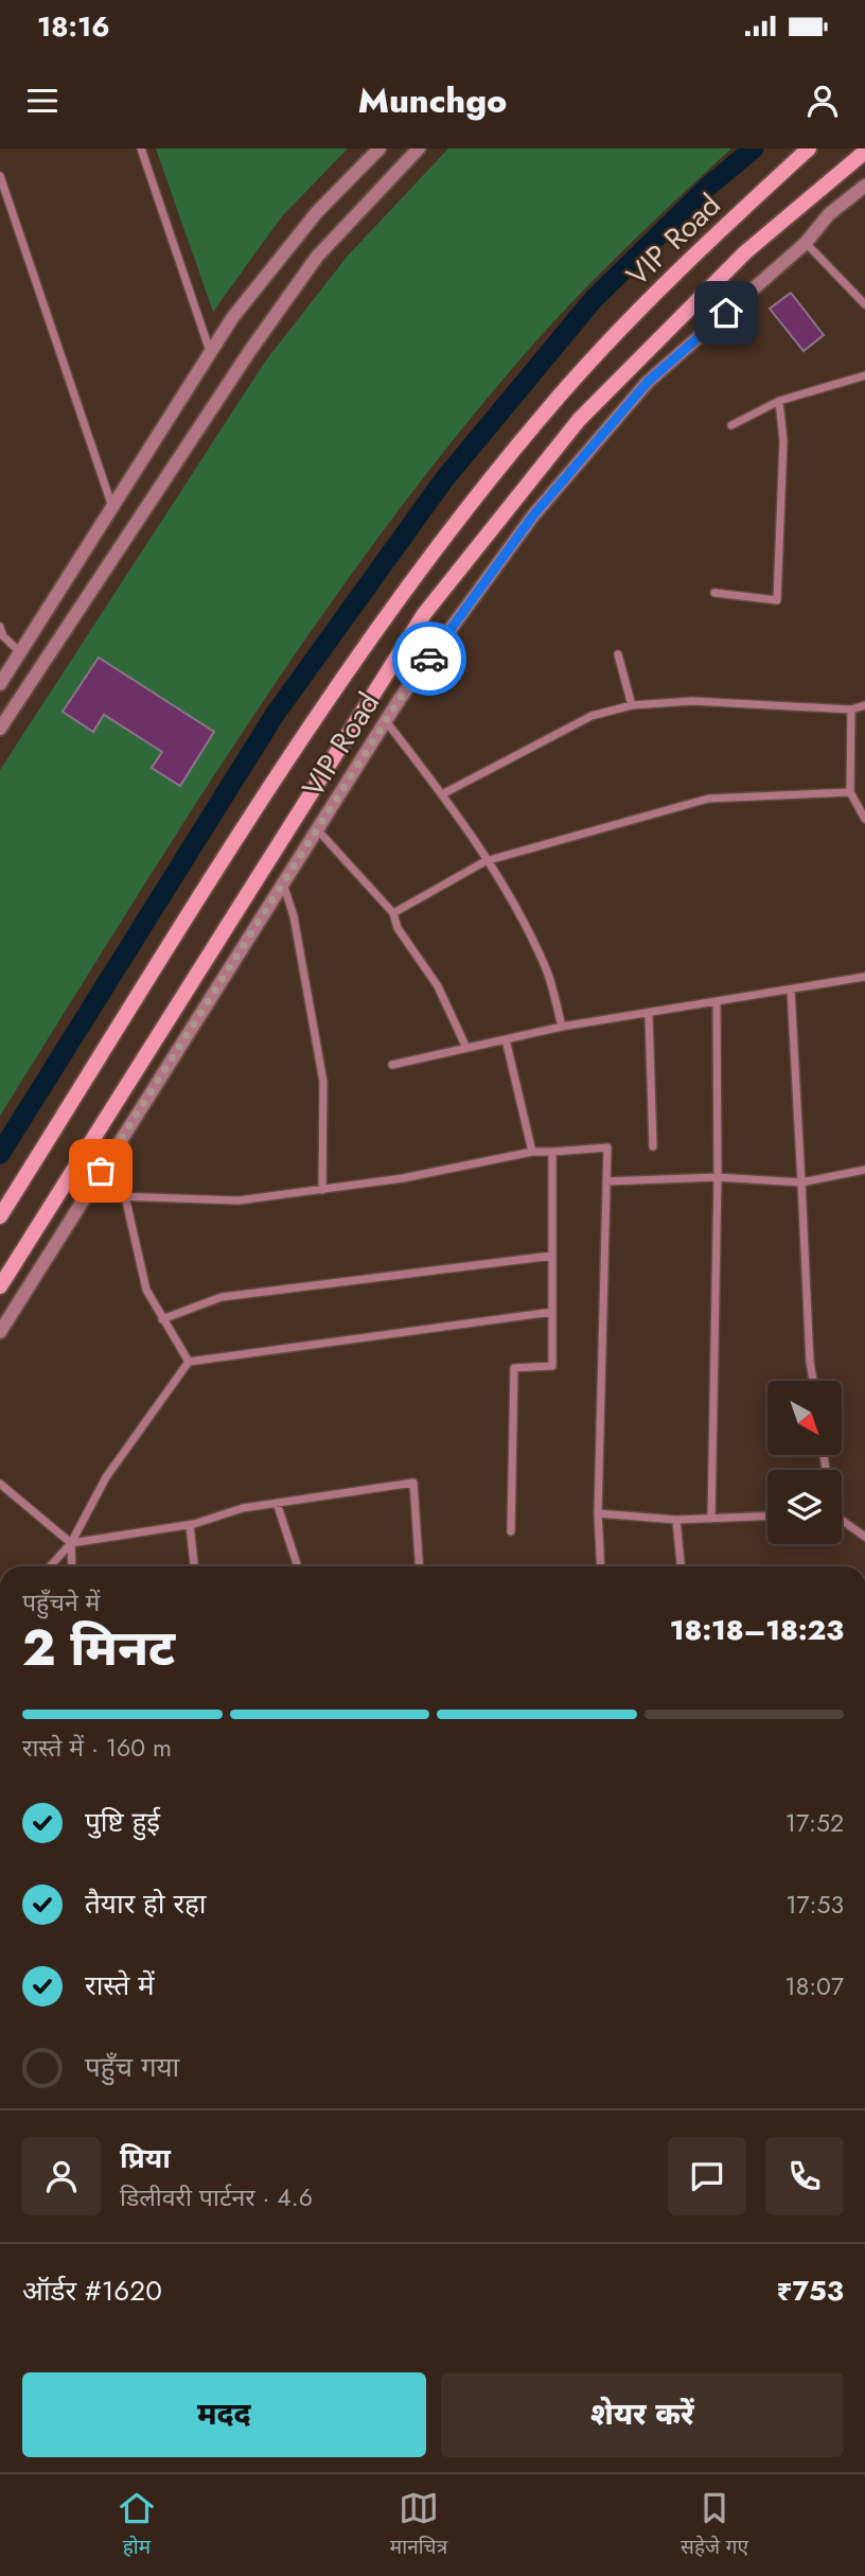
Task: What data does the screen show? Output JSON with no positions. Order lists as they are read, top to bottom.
{
  "streets": {
    "main road": ["VIP Road"]
  },
  "north": "bottom right",
  "page": {
    "status": "18:16",
    "header": "Munchgo",
    "heading": ["2 मिनट", "पहुँचने में", "18:18–18:23"],
    "panel": [
      "प्रिया",
      "डिलीवरी पार्टनर · 4.6",
      "ऑर्डर #1620",
      "₹753"
    ],
    "bar": "रास्ते में · 160 m",
    "list": [
      ["पुष्टि हुई", "17:52"],
      ["तैयार हो रहा", "17:53"],
      ["रास्ते में", "18:07"],
      "पहुँच गया"
    ],
    "buttons": ["मदद", "शेयर करें"],
    "tabs": ["होम", "मानचित्र", "सहेजे गए"]
  }
}
